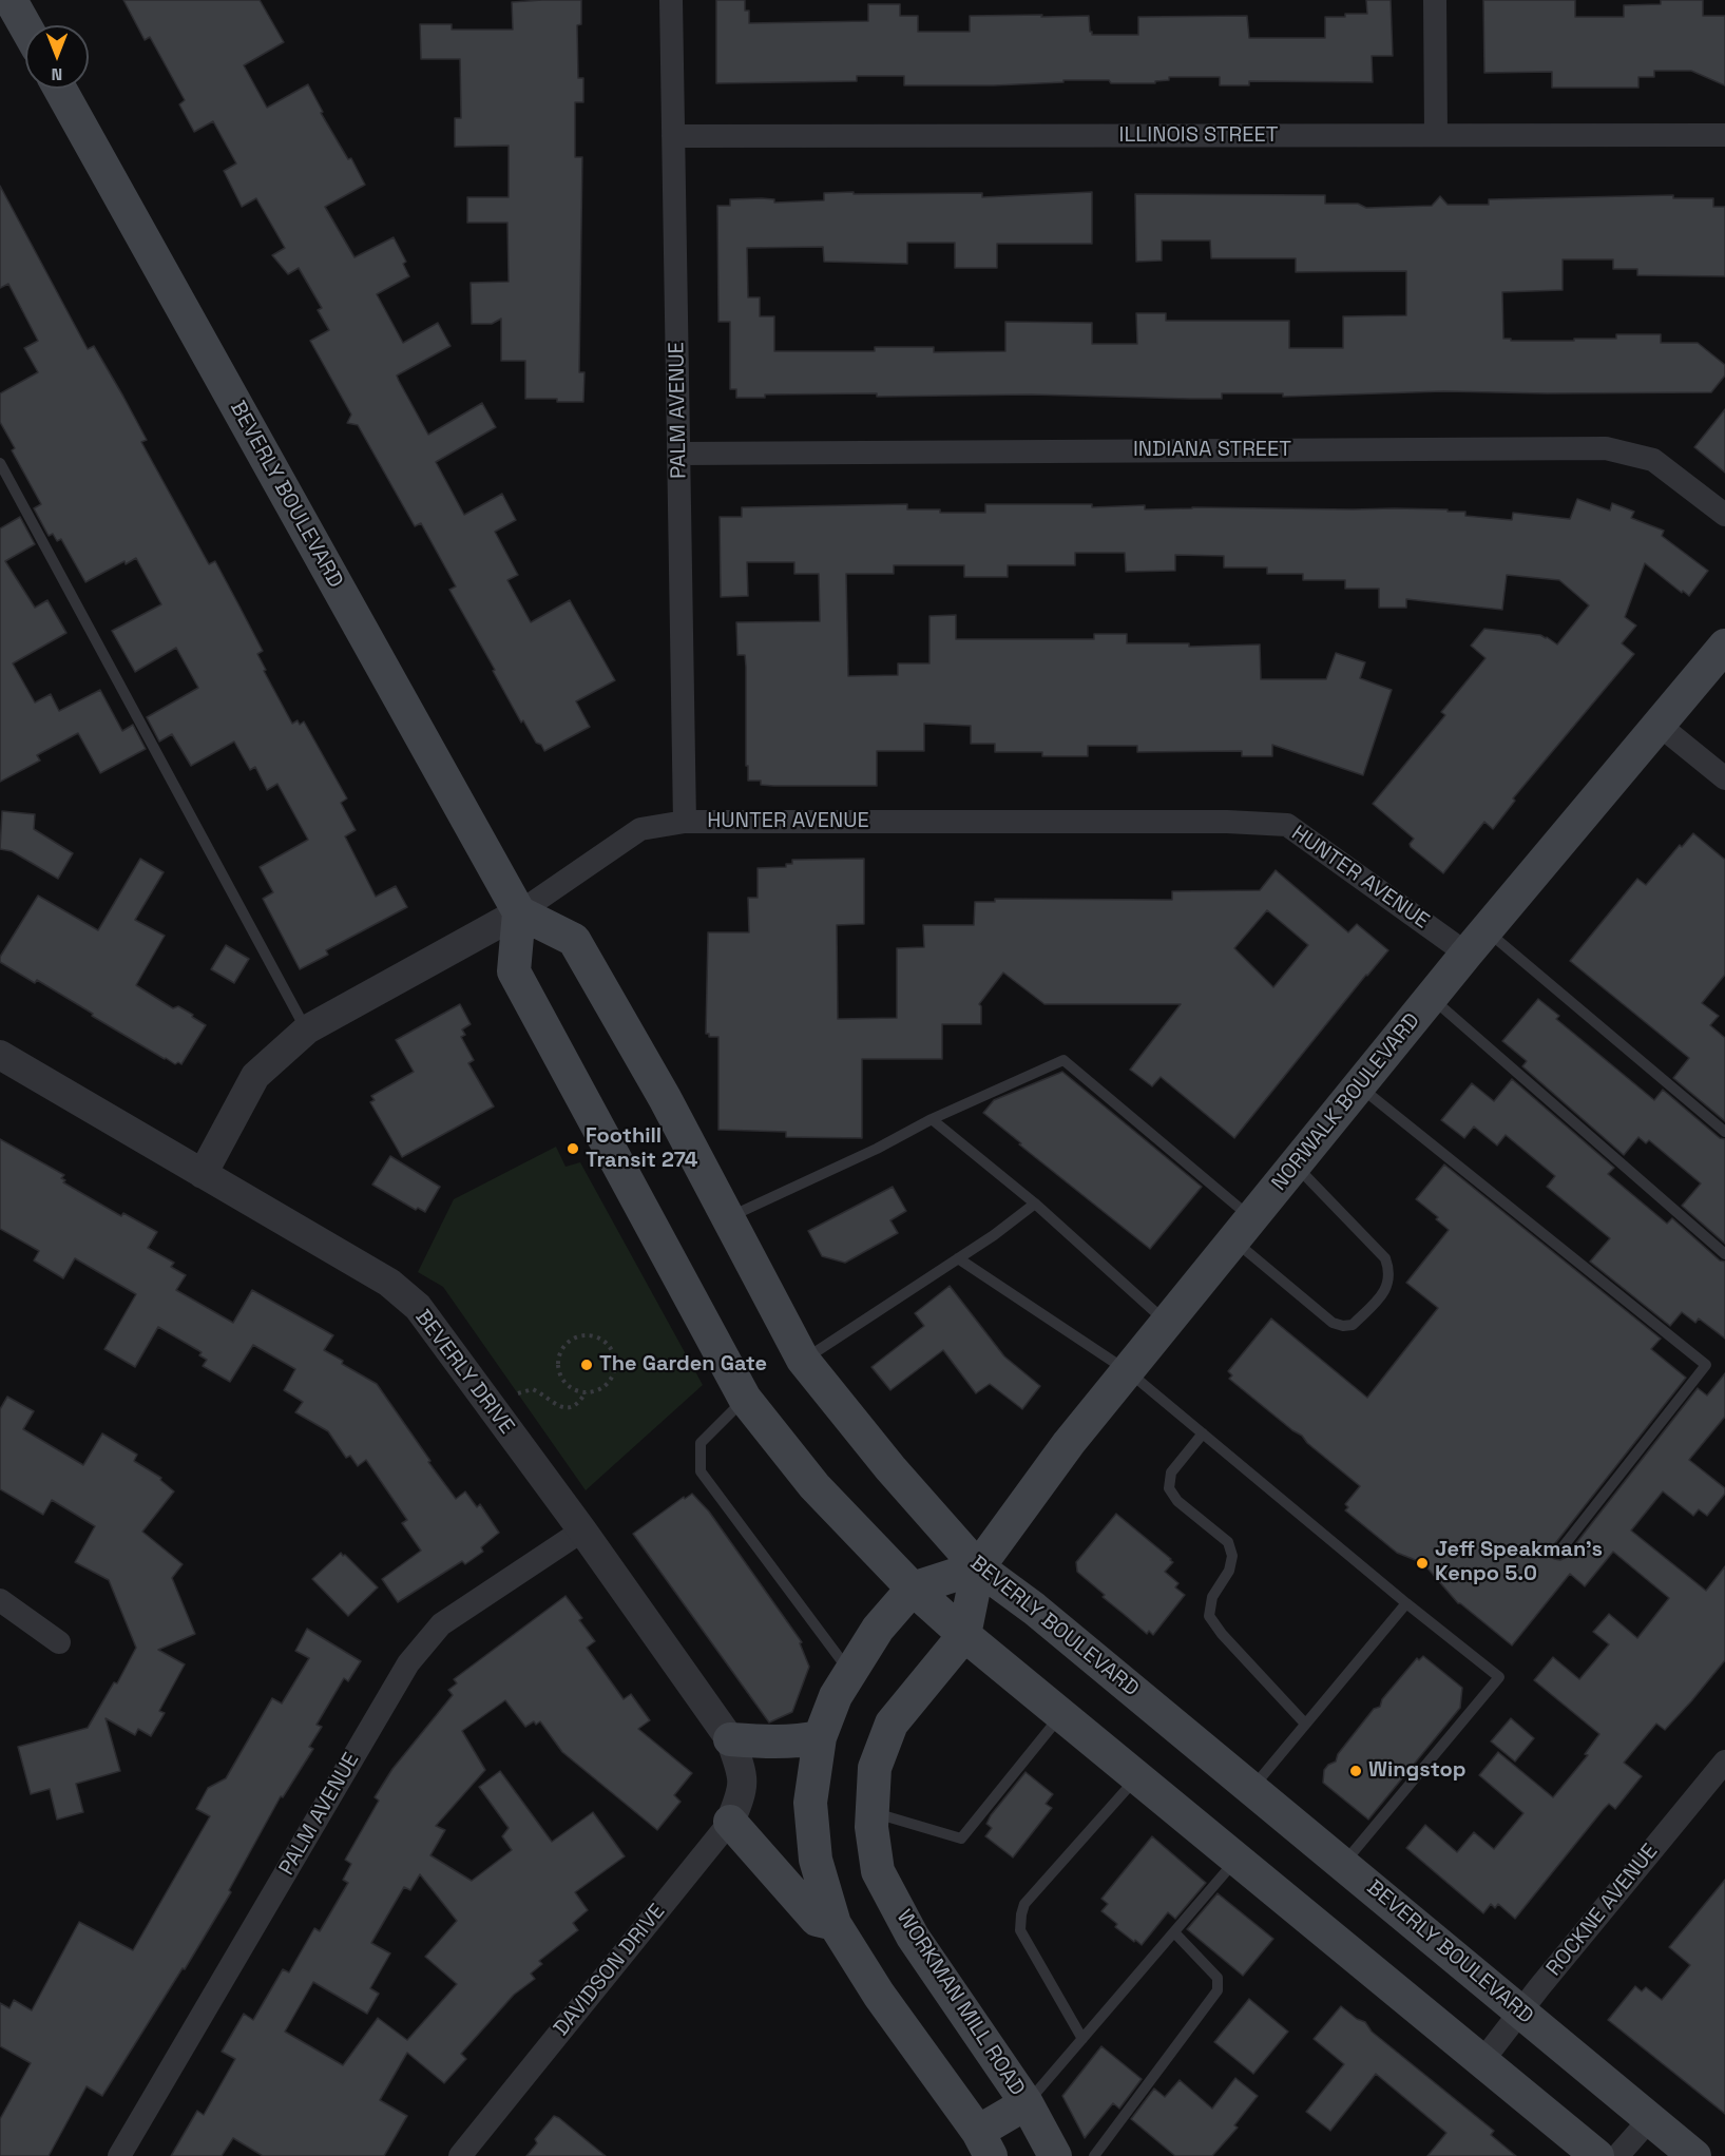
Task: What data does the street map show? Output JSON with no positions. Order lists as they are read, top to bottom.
{
  "streets": {
    "main road": ["BEVERLY BOULEVARD", "NORWALK BOULEVARD", "WORKMAN MILL ROAD"],
    "street": [
      "ILLINOIS STREET",
      "PALM AVENUE",
      "INDIANA STREET",
      "HUNTER AVENUE",
      "BEVERLY DRIVE",
      "ROCKNE AVENUE",
      "DAVIDSON DRIVE"
    ]
  },
  "crossings": [
    ["ILLINOIS STREET", "PALM AVENUE"],
    ["PALM AVENUE", "INDIANA STREET"],
    ["PALM AVENUE", "HUNTER AVENUE"],
    ["PALM AVENUE", "BEVERLY DRIVE"],
    ["BEVERLY BOULEVARD", "HUNTER AVENUE"],
    ["BEVERLY BOULEVARD", "NORWALK BOULEVARD"],
    ["BEVERLY BOULEVARD", "ROCKNE AVENUE"],
    ["BEVERLY BOULEVARD", "WORKMAN MILL ROAD"],
    ["HUNTER AVENUE", "NORWALK BOULEVARD"],
    ["HUNTER AVENUE", "BEVERLY DRIVE"],
    ["NORWALK BOULEVARD", "WORKMAN MILL ROAD"],
    ["BEVERLY DRIVE", "DAVIDSON DRIVE"]
  ],
  "places": [
    "Foothill Transit 274",
    "The Garden Gate",
    "Jeff Speakman's Kenpo 5.0",
    "Wingstop"
  ],
  "north": "bottom"
}
